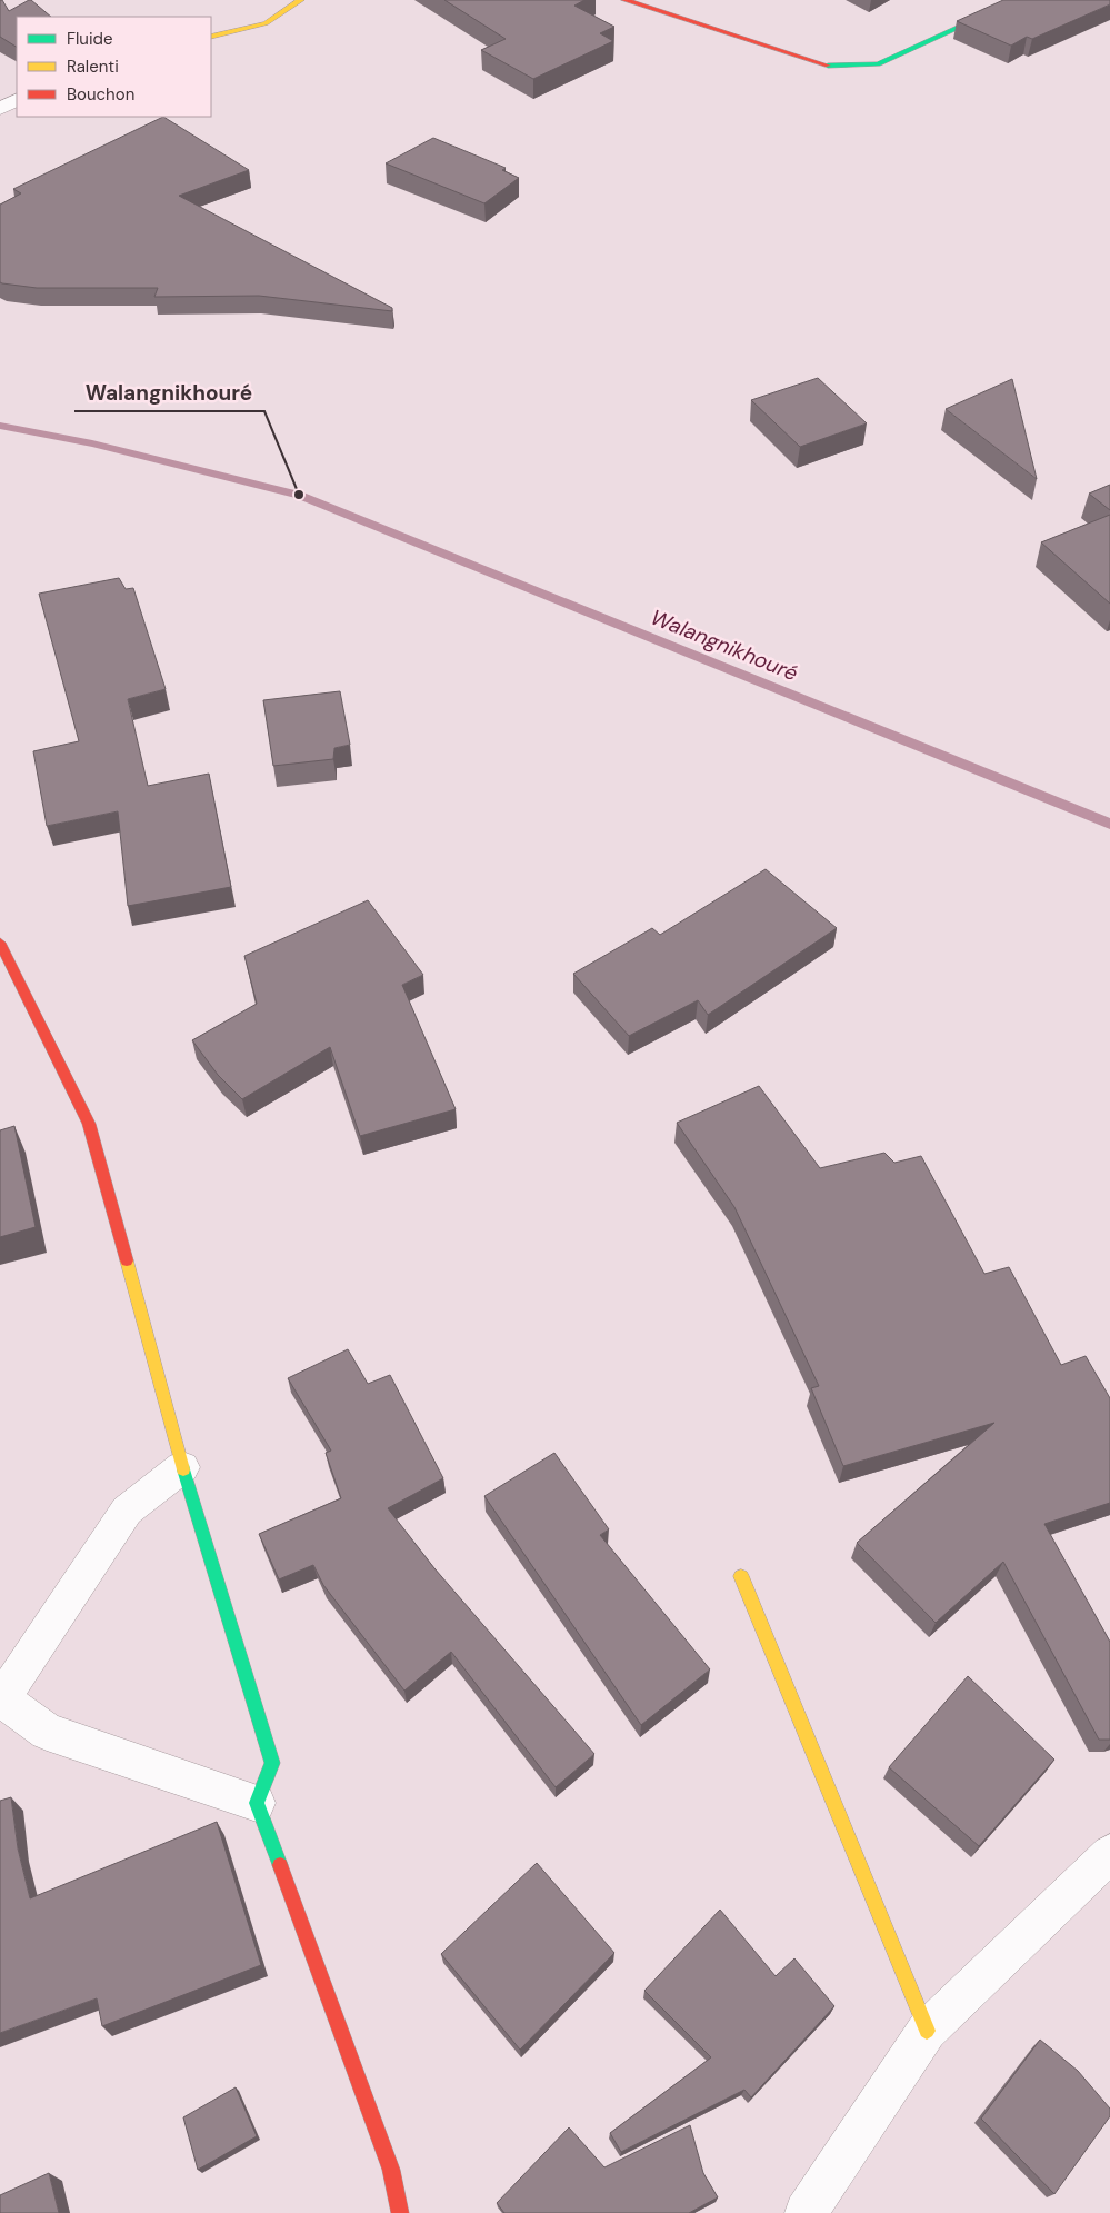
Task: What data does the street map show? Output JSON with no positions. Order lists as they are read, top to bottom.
{
  "water": ["Walangnikhouré"],
  "places": ["Walangnikhouré"],
  "legend": ["Fluide", "Ralenti", "Bouchon"]
}
